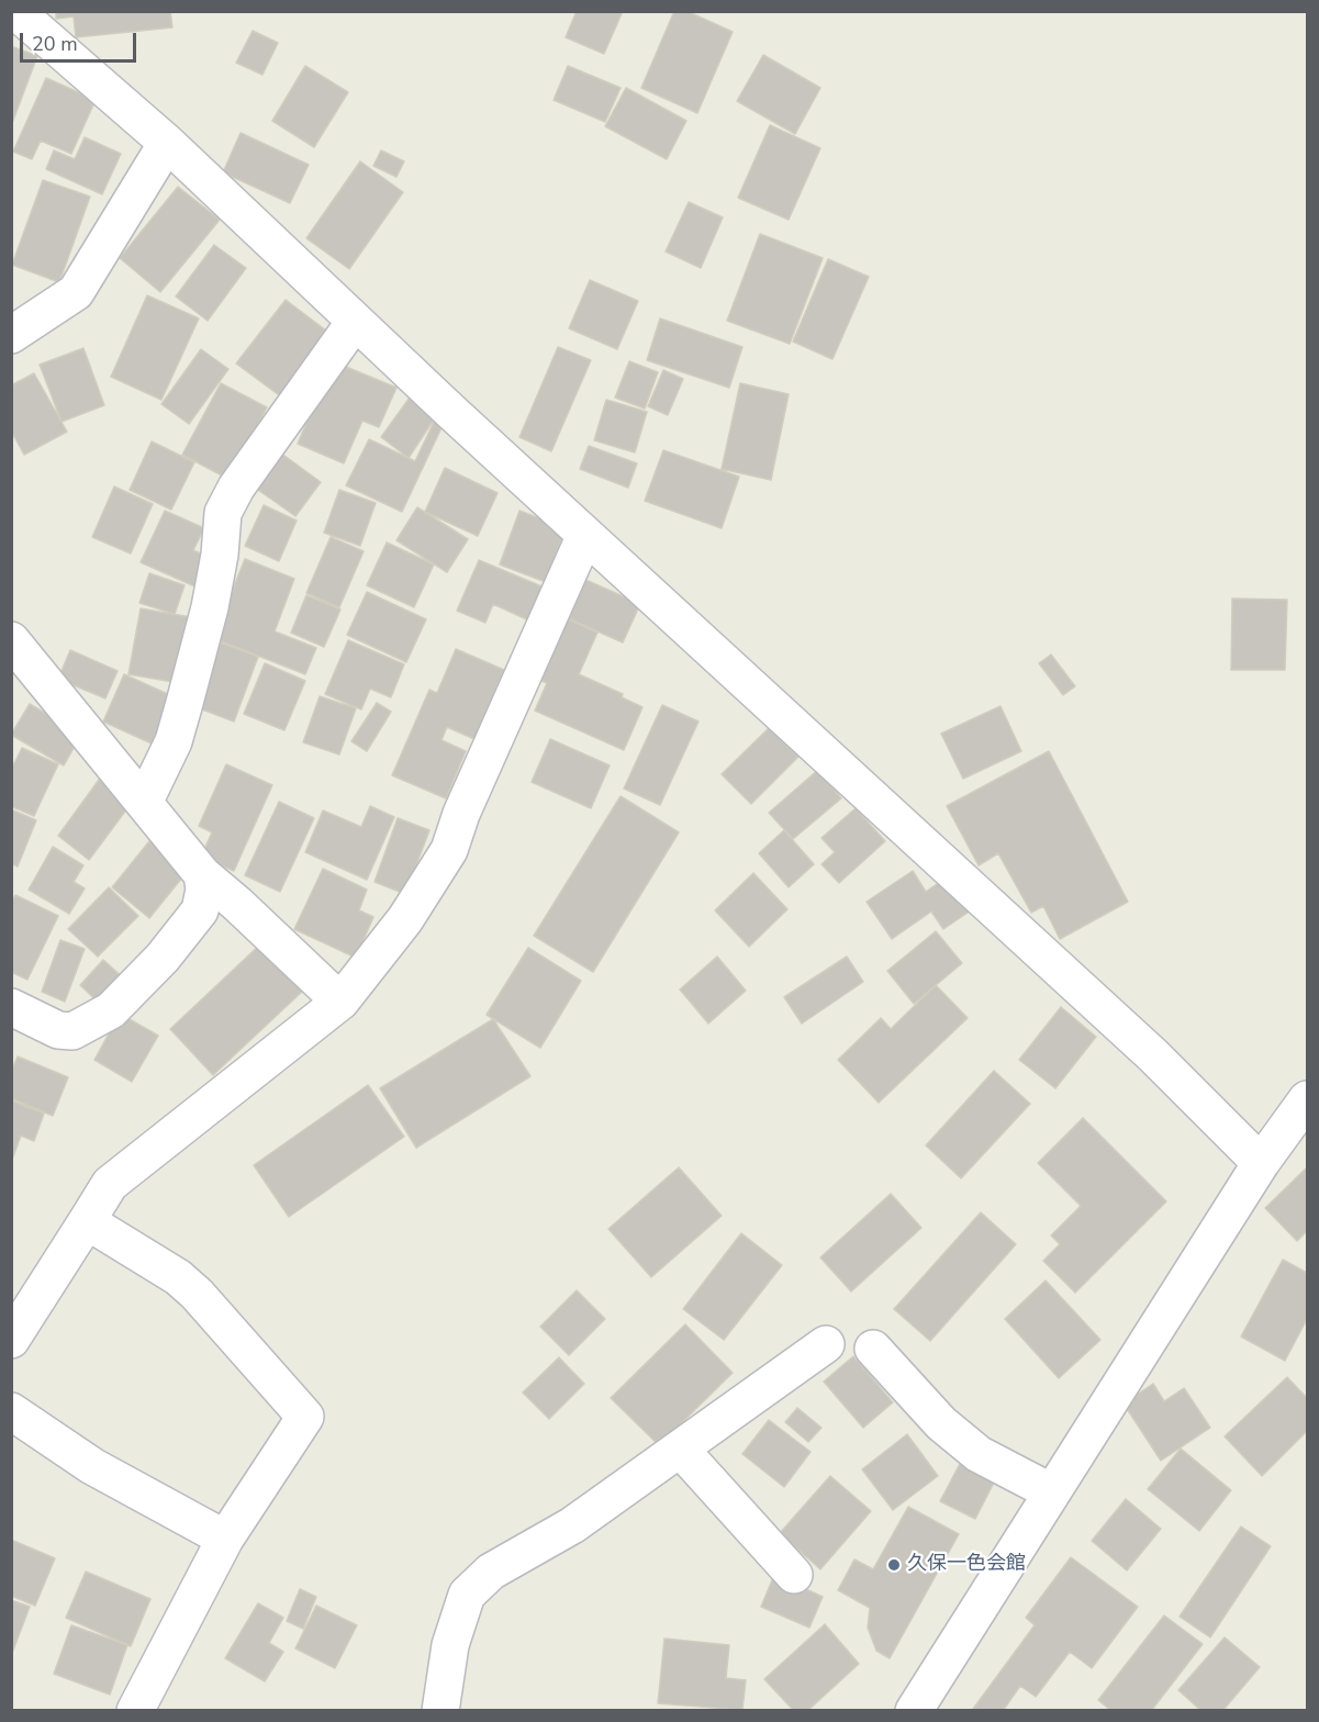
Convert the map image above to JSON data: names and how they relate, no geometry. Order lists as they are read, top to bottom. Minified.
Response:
{"places":["久保一色会館"],"scale_bar":"20 m"}
